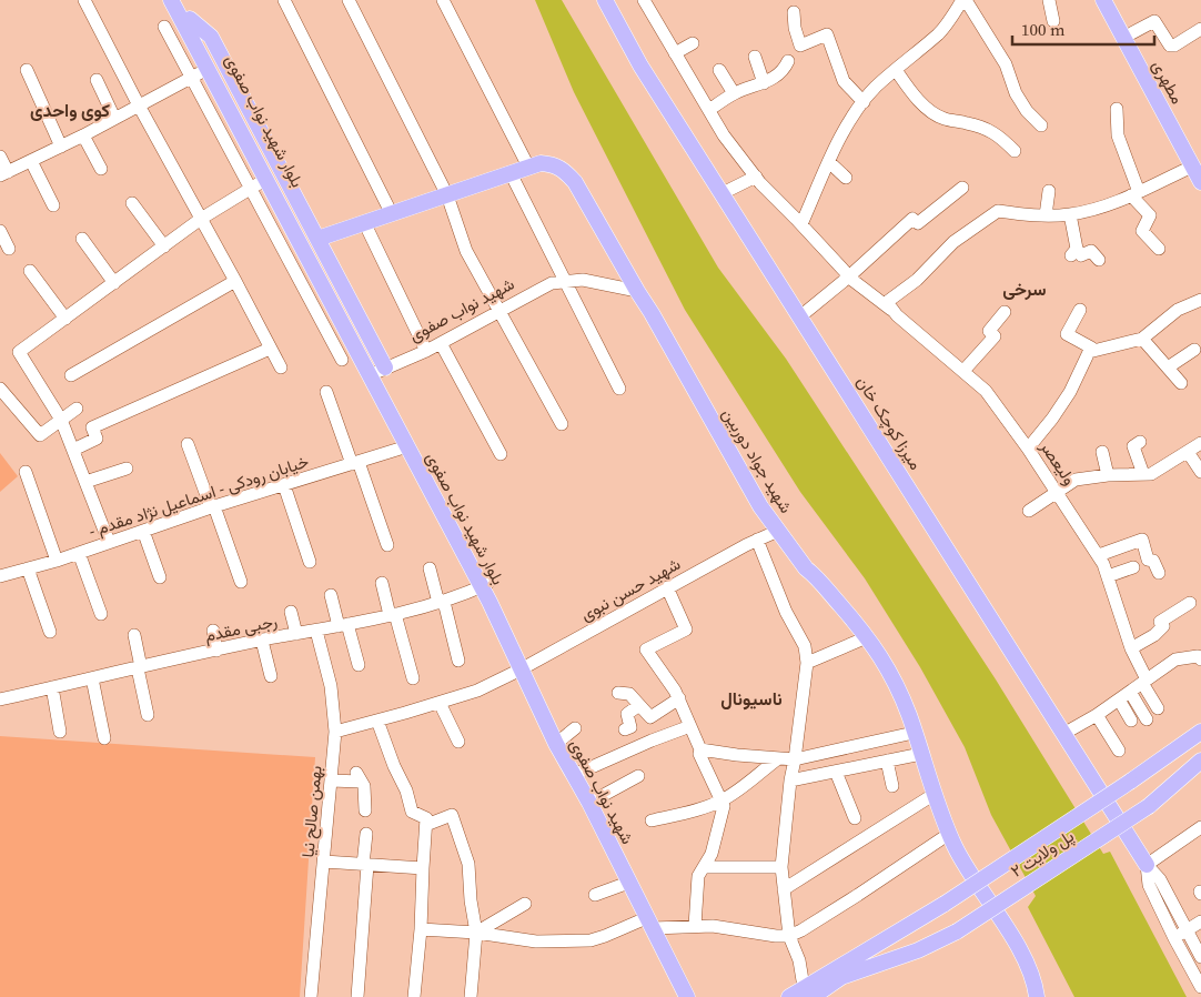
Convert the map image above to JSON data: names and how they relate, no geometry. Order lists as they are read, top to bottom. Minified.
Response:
{"streets":{"main road":["مطهری","بلوار شهید نواب صفوی","شهید نواب صفوی","میرزا کوچک خان","شهید جواد دوربین","پل ولایت ۲"],"street":["ولیعصر","- خیابان رودکی - اسماعیل نژاد مقدم","شهید حسن نبوی","رجبی مقدم","بهمن صالح نیا"]},"crossings":[["بلوار شهید نواب صفوی","شهید نواب صفوی"],["بلوار شهید نواب صفوی","- خیابان رودکی - اسماعیل نژاد مقدم"],["بلوار شهید نواب صفوی","رجبی مقدم"],["شهید نواب صفوی","شهید جواد دوربین"],["شهید نواب صفوی","شهید حسن نبوی"],["شهید جواد دوربین","شهید حسن نبوی"],["شهید حسن نبوی","بهمن صالح نیا"],["رجبی مقدم","بهمن صالح نیا"]],"districts":["کوی واحدی","سرخی","ناسیونال"],"scale_bar":"100 m"}
